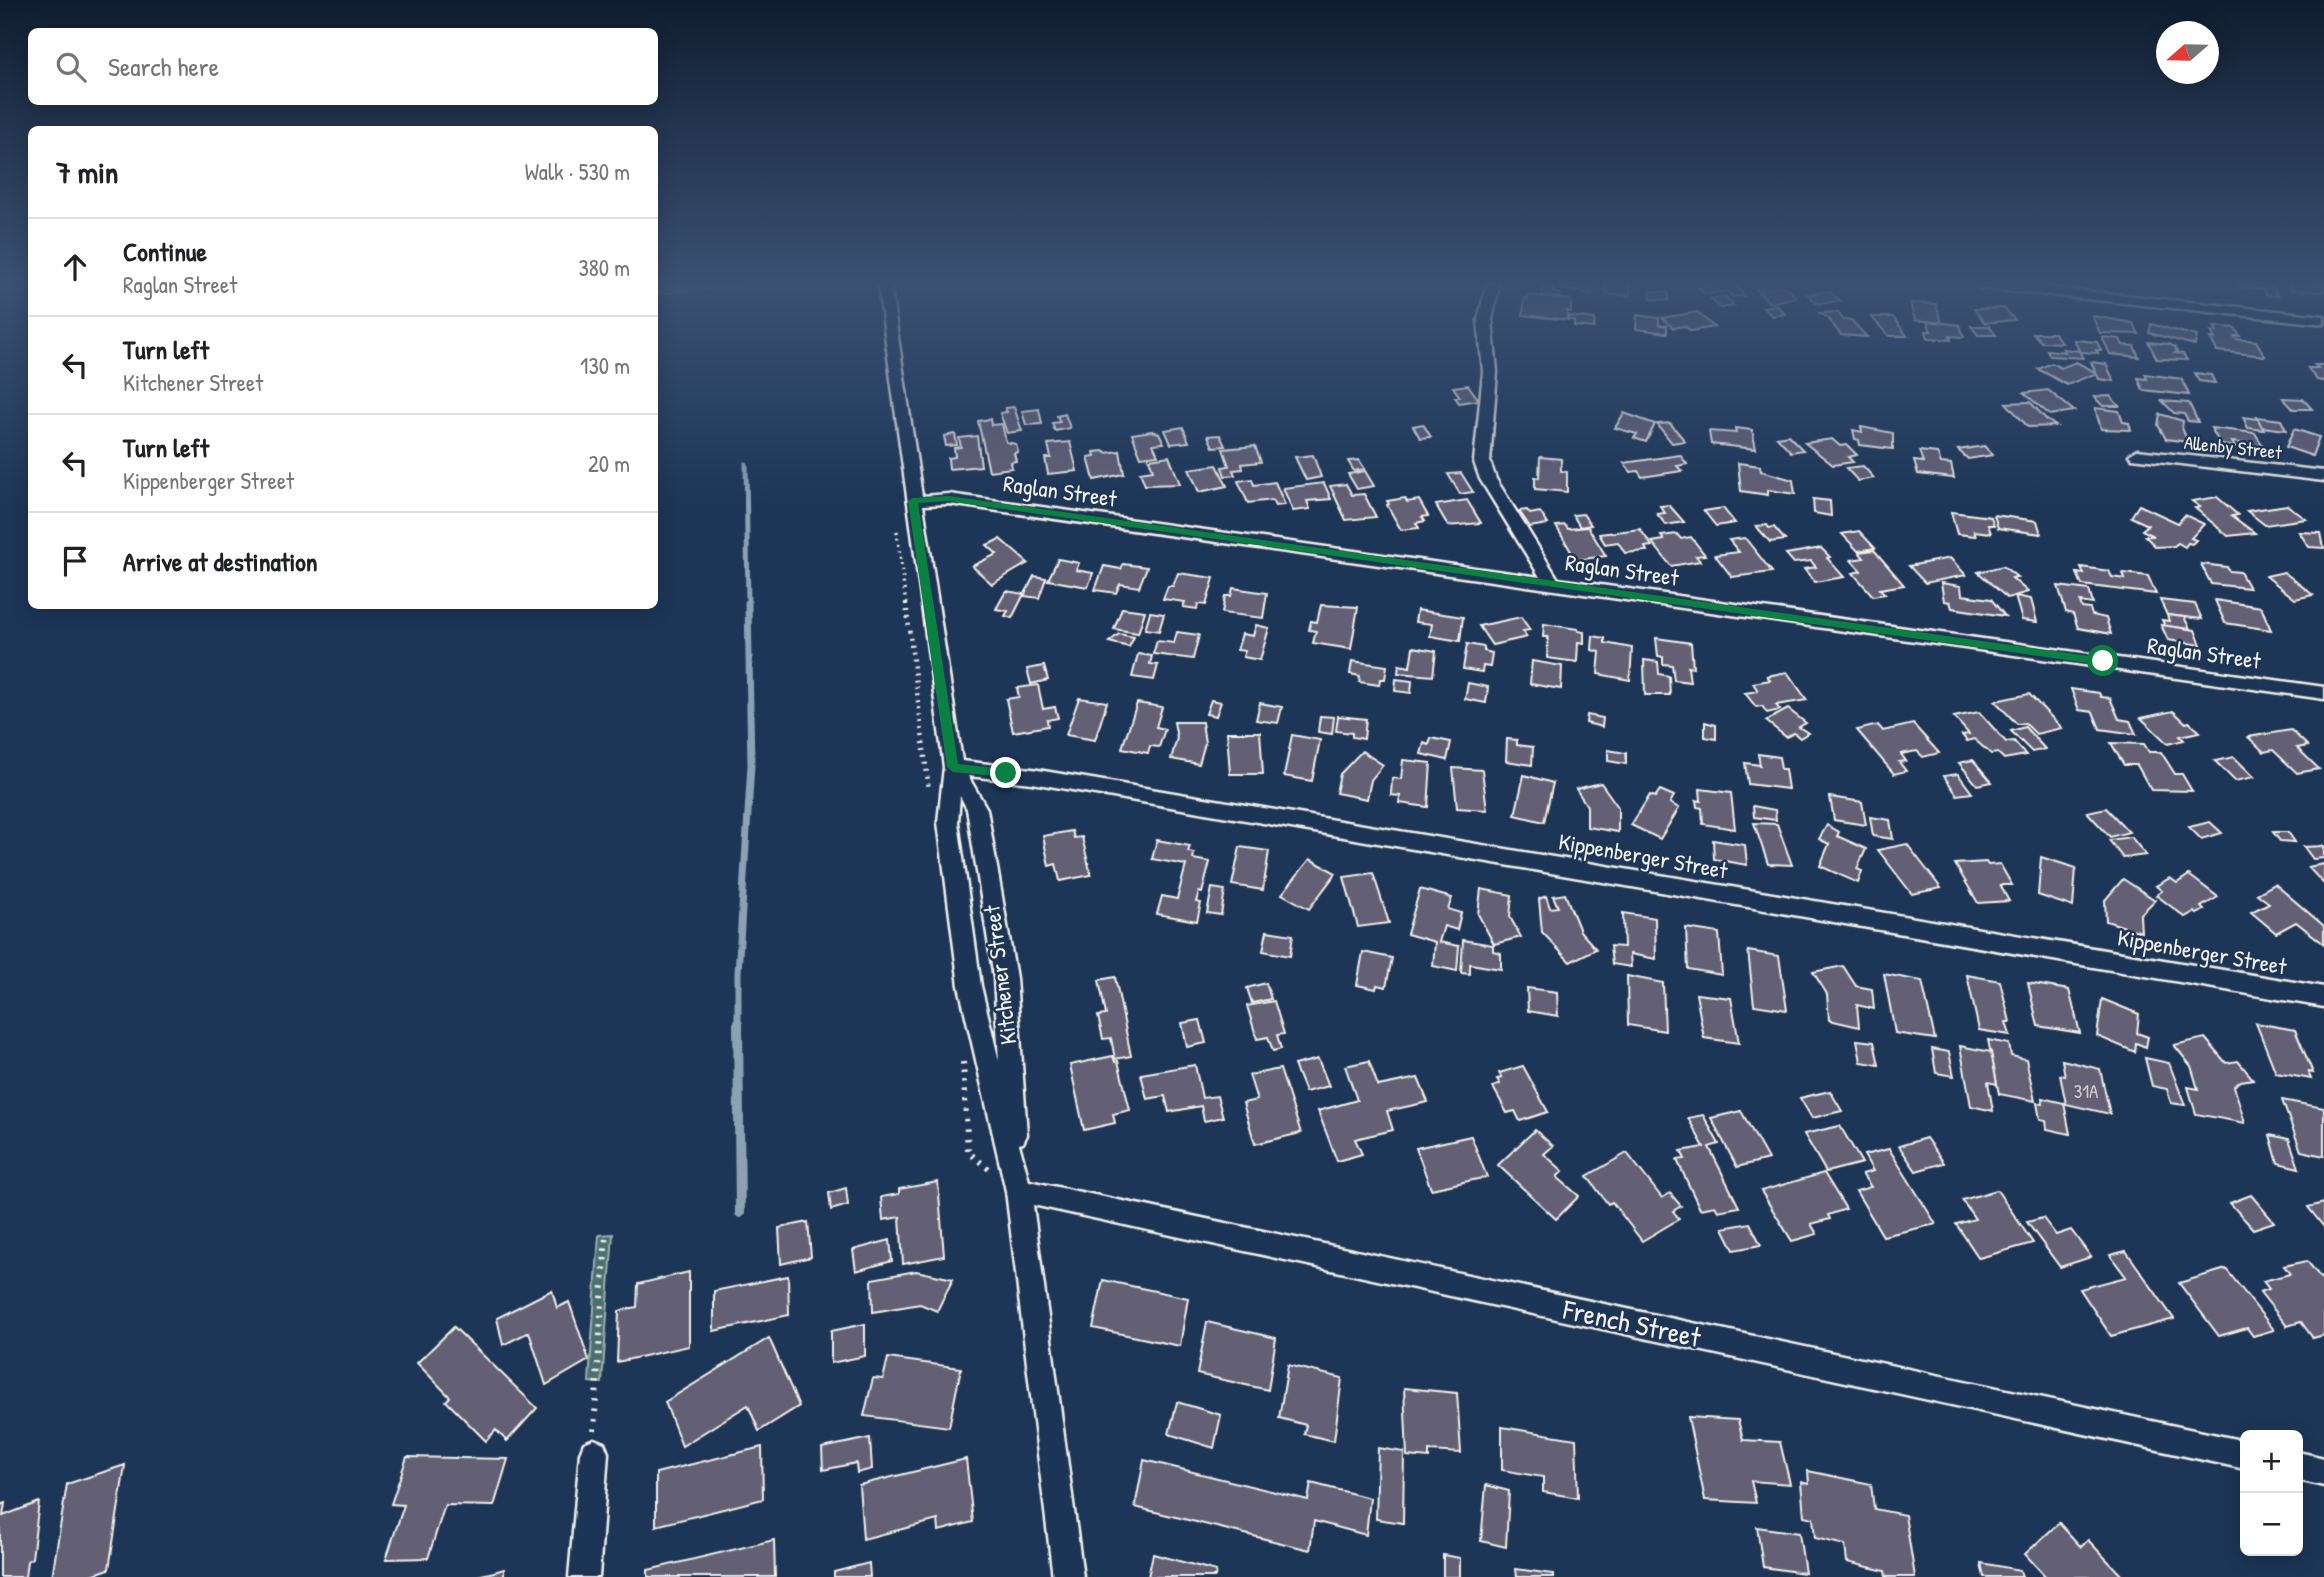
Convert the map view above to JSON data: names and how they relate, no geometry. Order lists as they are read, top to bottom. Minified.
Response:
{"streets":{"street":["Allenby Street","Raglan Street","Kippenberger Street","Kitchener Street","French Street"]},"crossings":[["Raglan Street","Kitchener Street"],["Kippenberger Street","Kitchener Street"],["Kitchener Street","French Street"]],"house_numbers":["31A"],"north":"left","page":{"search":"Search here","heading":["7 min","Walk · 530 m"],"list":[["Continue","Raglan Street","380 m"],["Turn left","Kitchener Street","130 m"],["Turn left","Kippenberger Street","20 m"],"Arrive at destination"],"map_buttons":["+","−"]}}
